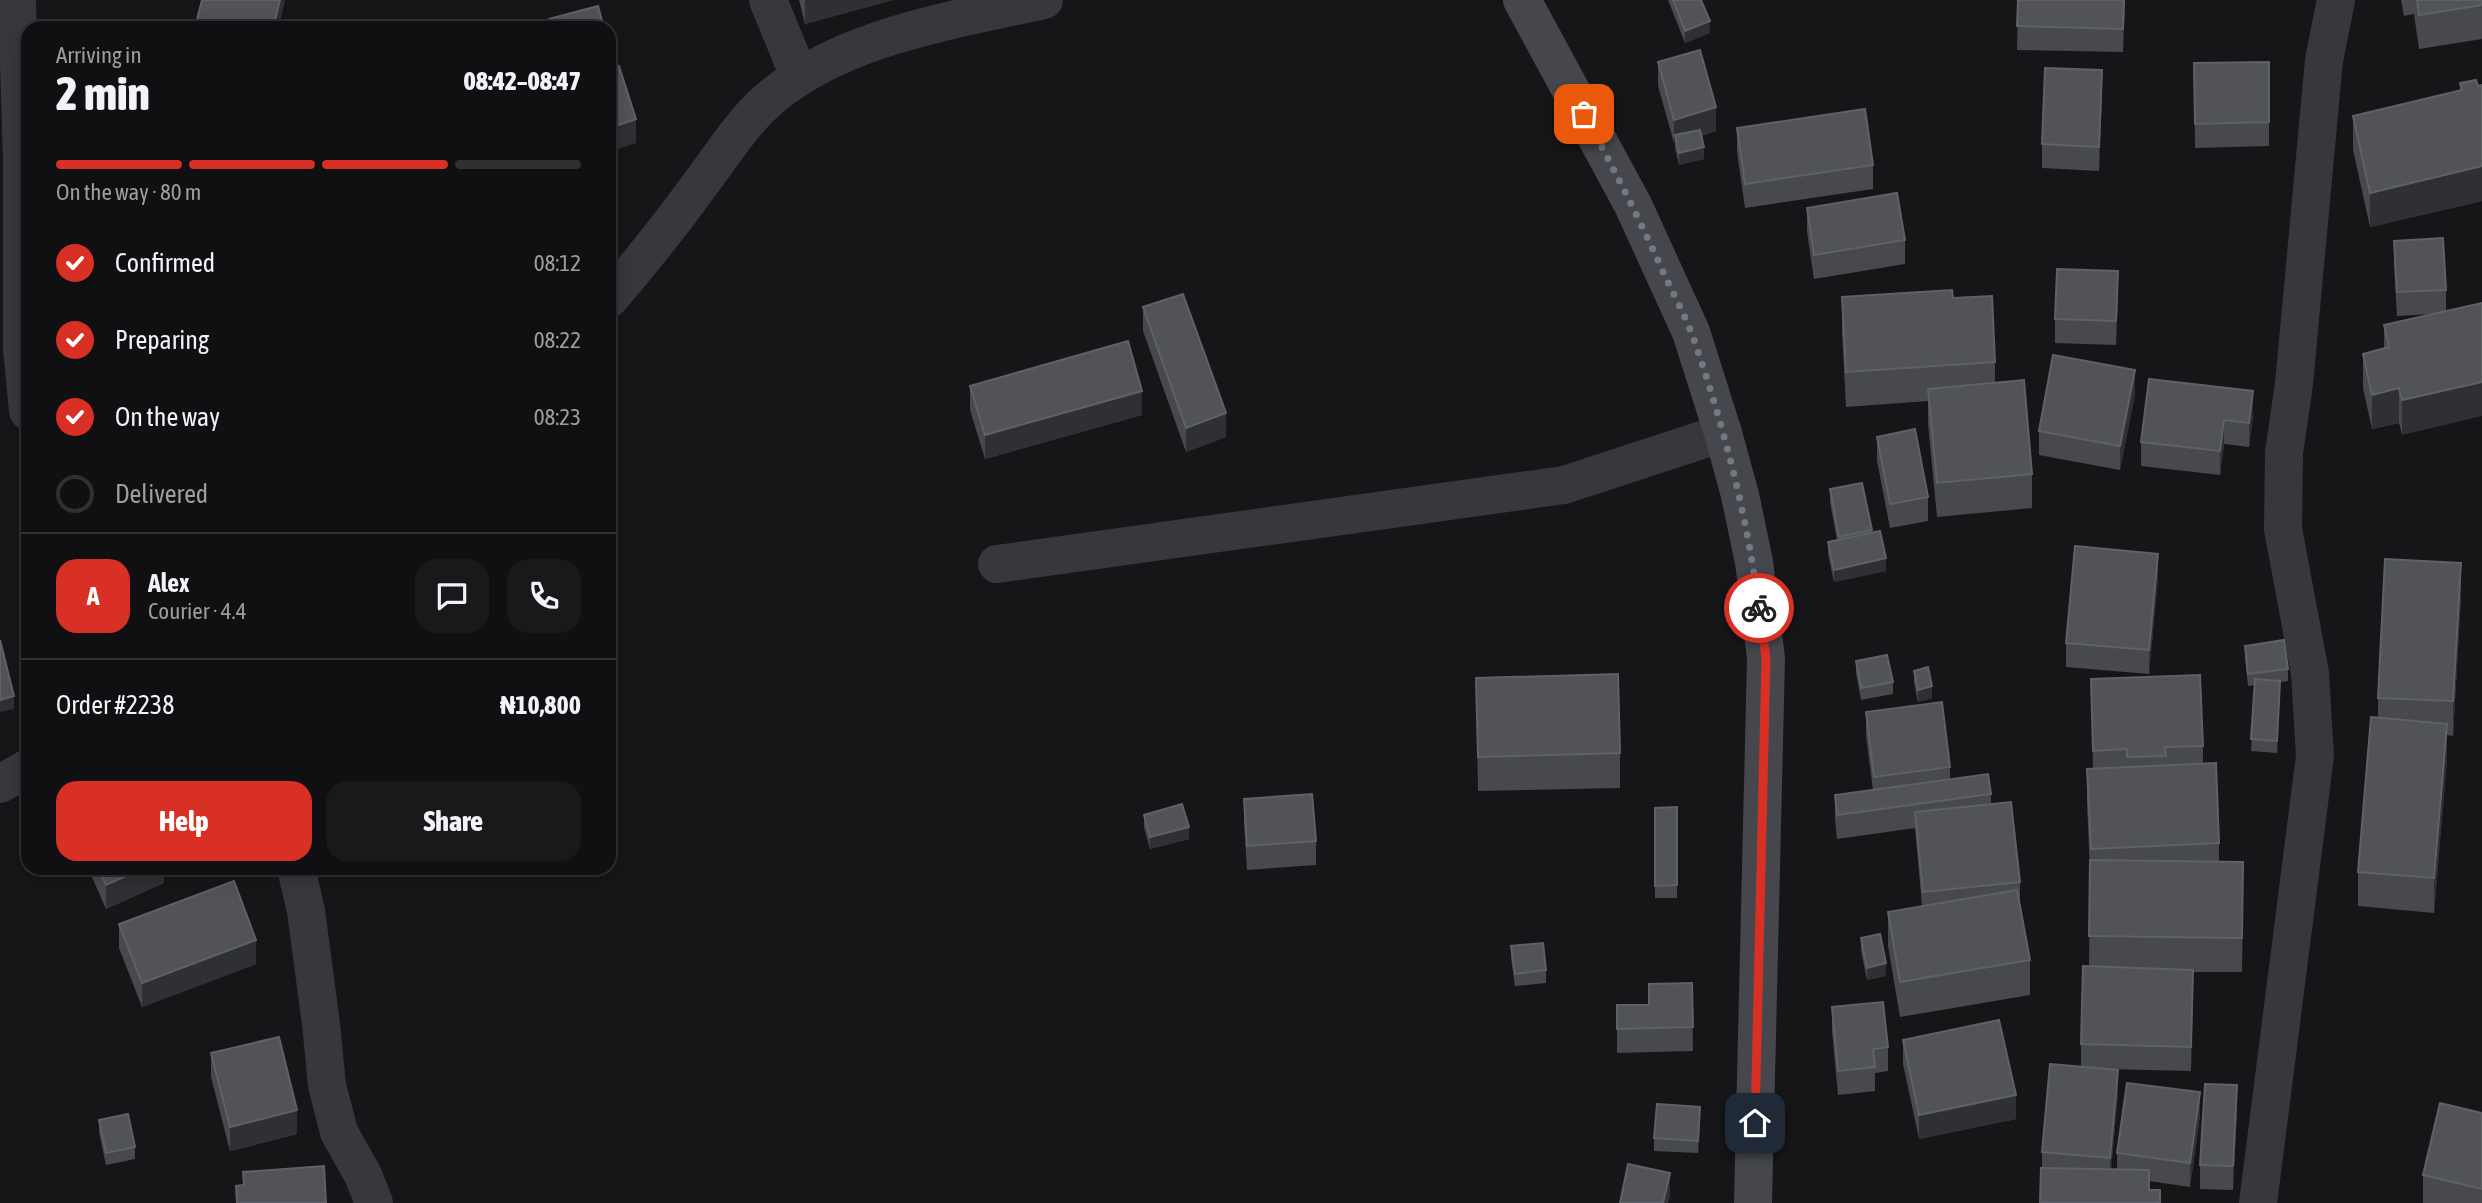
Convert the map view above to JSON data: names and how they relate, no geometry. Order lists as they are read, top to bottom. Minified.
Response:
{"page":{"heading":["2 min","Arriving in","08:42–08:47"],"panel":["Alex","Courier · 4.4","Order #2238","₦10,800"],"bar":"On the way · 80 m","list":[["Confirmed","08:12"],["Preparing","08:22"],["On the way","08:23"],"Delivered"],"round":"A","buttons":["Help","Share"]}}
